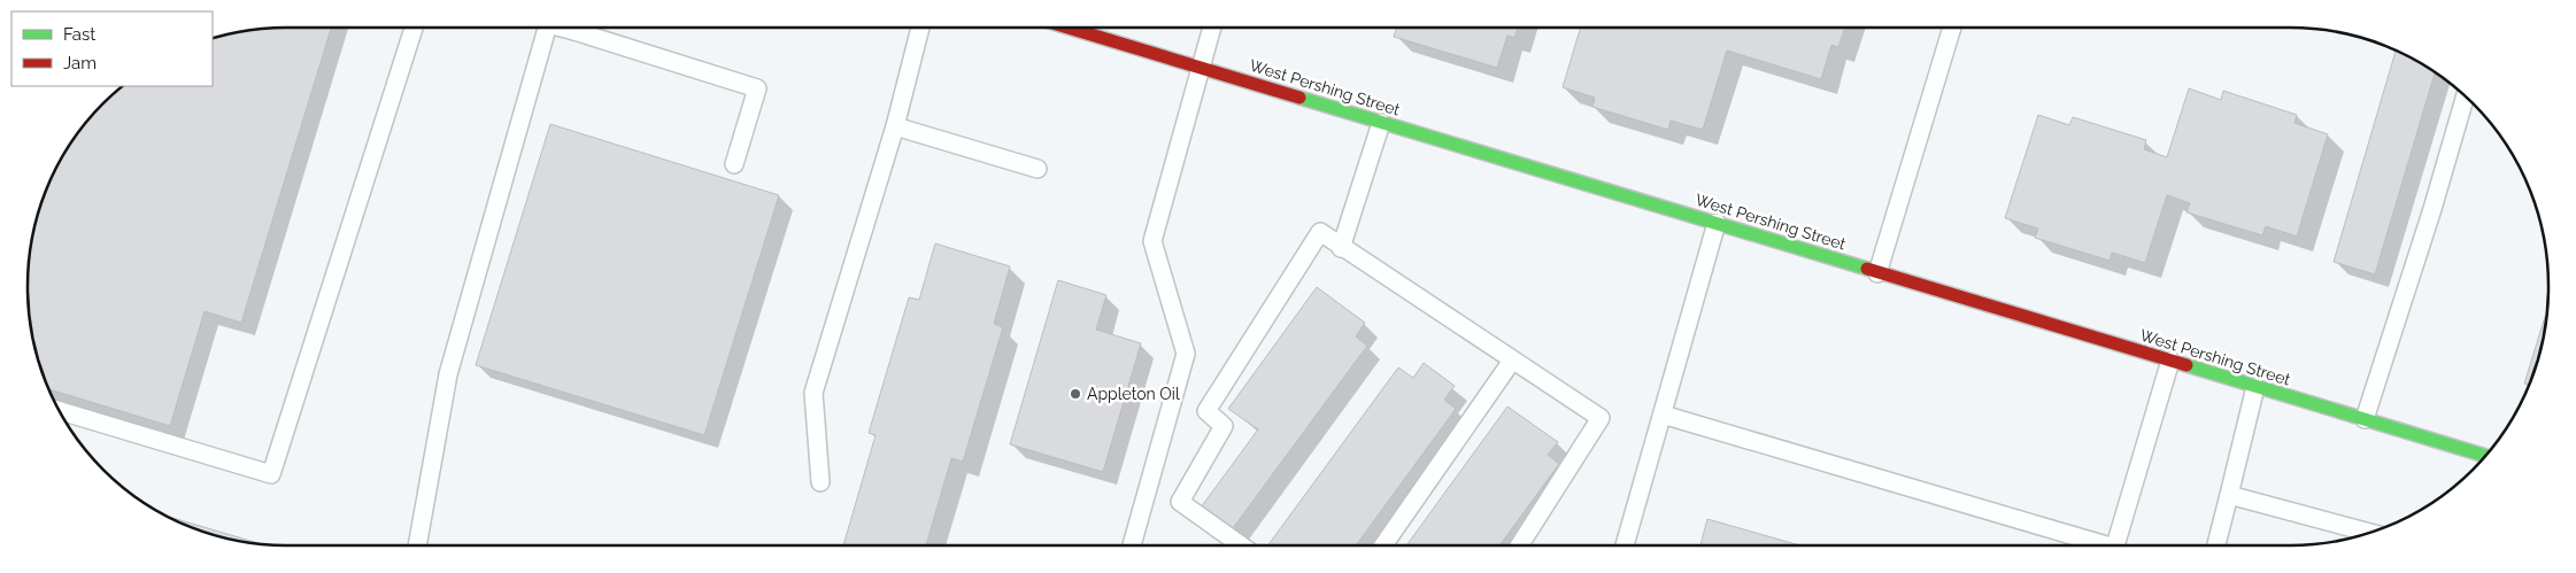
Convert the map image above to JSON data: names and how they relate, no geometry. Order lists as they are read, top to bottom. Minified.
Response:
{"streets":{"street":["West Pershing Street"]},"places":["Appleton Oil"],"legend":["Fast","Jam"]}
